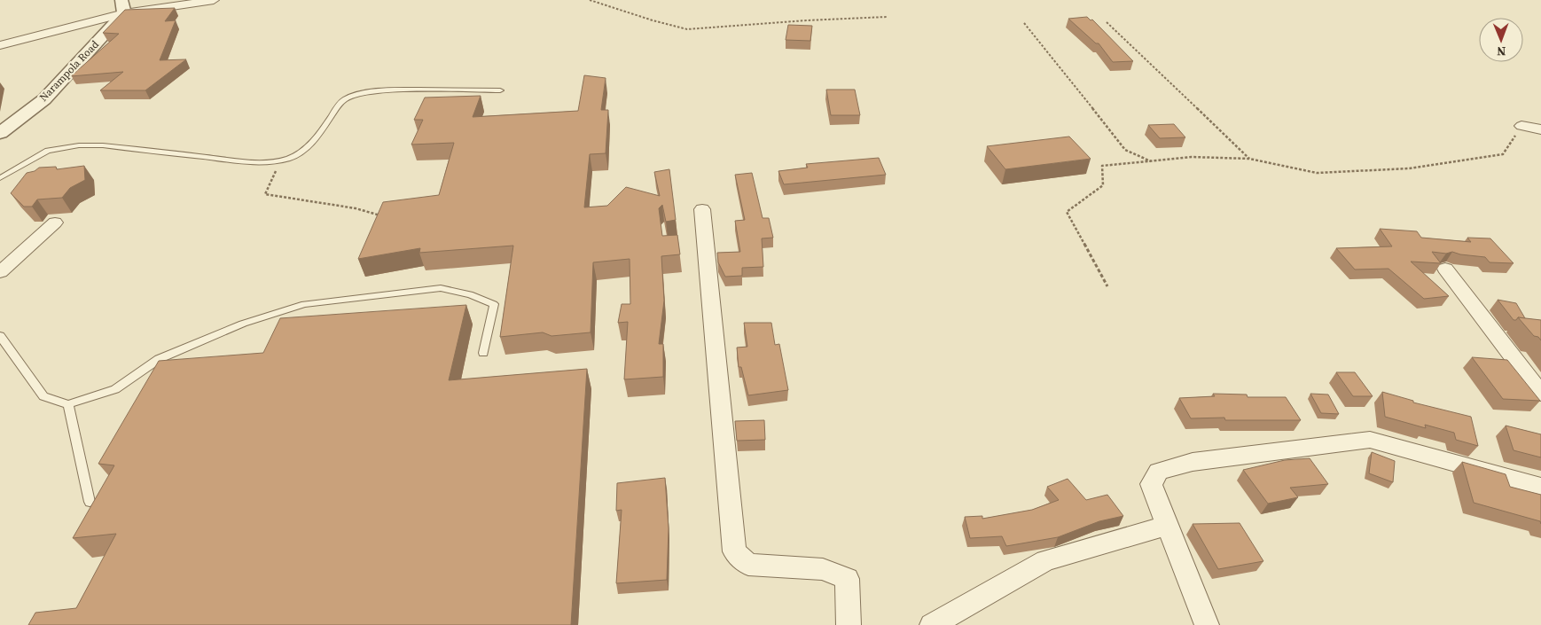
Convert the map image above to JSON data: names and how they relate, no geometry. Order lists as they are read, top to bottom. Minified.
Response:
{"streets":{"street":["Narampola Road"]},"north":"bottom"}
